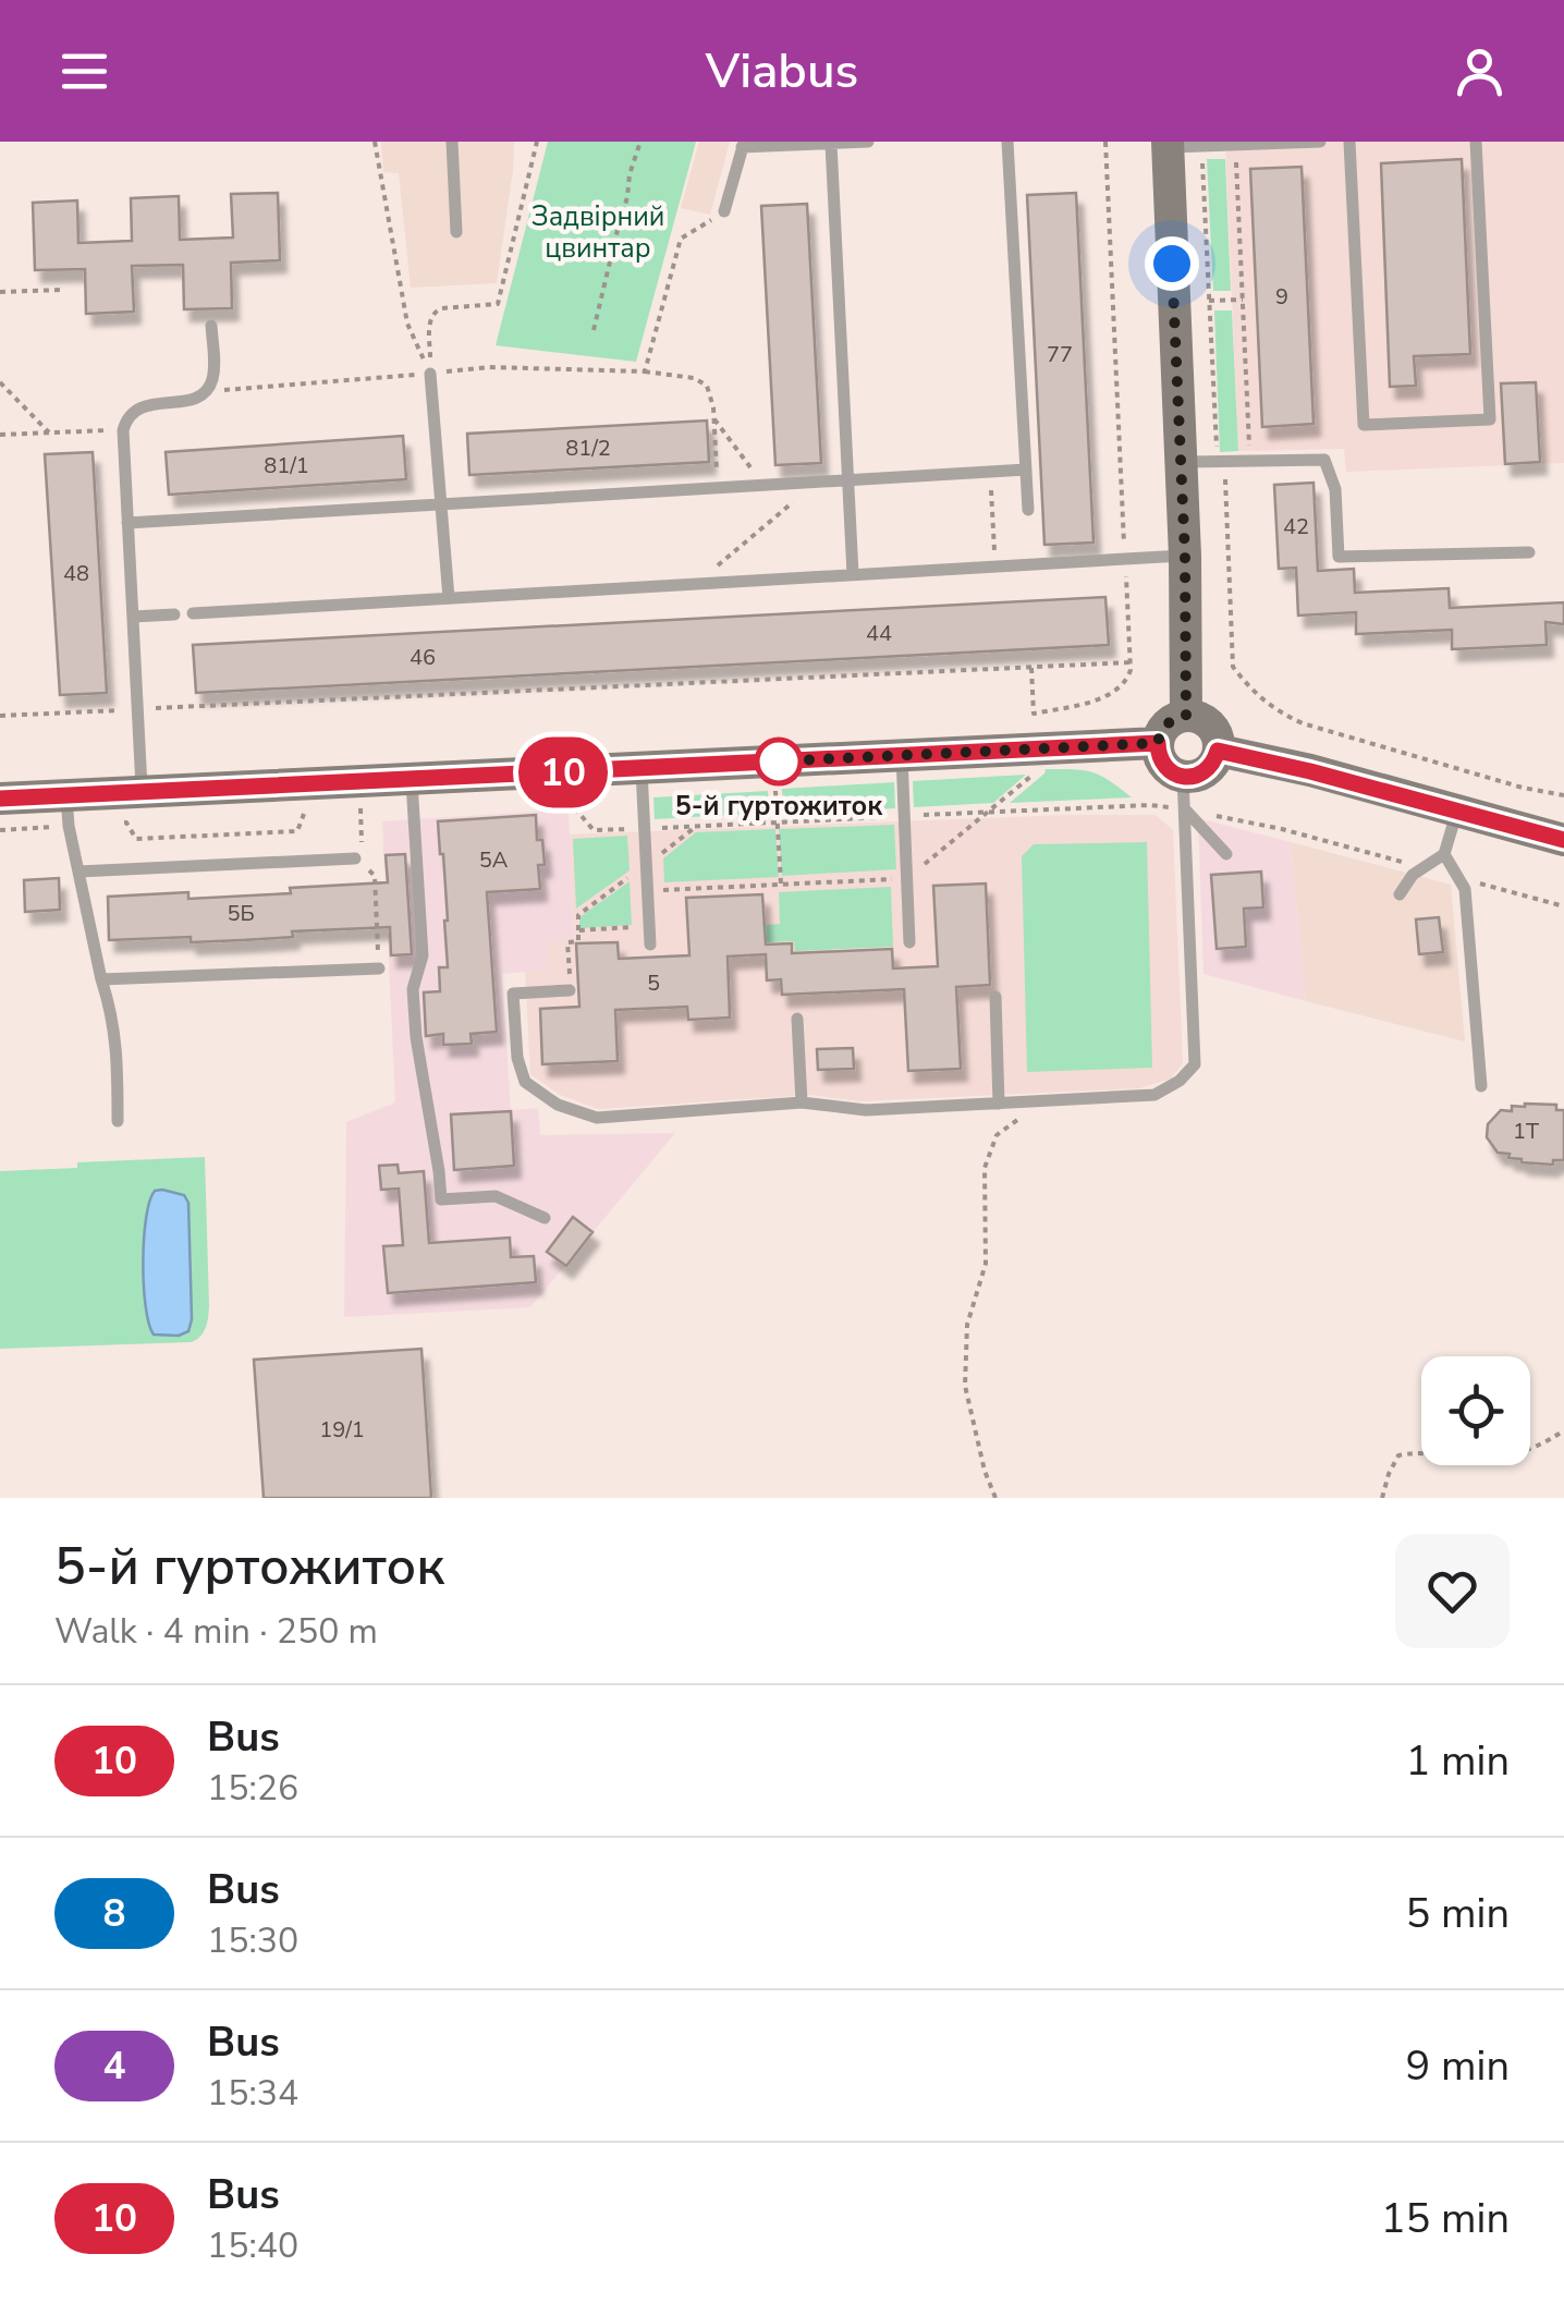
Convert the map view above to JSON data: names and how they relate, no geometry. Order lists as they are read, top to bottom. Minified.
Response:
{"parks":["Задвірний цвинтар"],"places":["5-й гуртожиток"],"lines":["bus line 10"],"house_numbers":["9","77","81/2","81/1","42","48","44","46","5А","5Б","5","1Т","19/1"],"page":{"header":"Viabus","on_map":"10","heading":["5-й гуртожиток","Walk · 4 min · 250 m"],"list":[{"mark":"10","name":"Bus","note":"15:26","value":"1 min"},{"mark":"8","name":"Bus","note":"15:30","value":"5 min"},{"mark":"4","name":"Bus","note":"15:34","value":"9 min"},{"mark":"10","name":"Bus","note":"15:40","value":"15 min"}]}}
